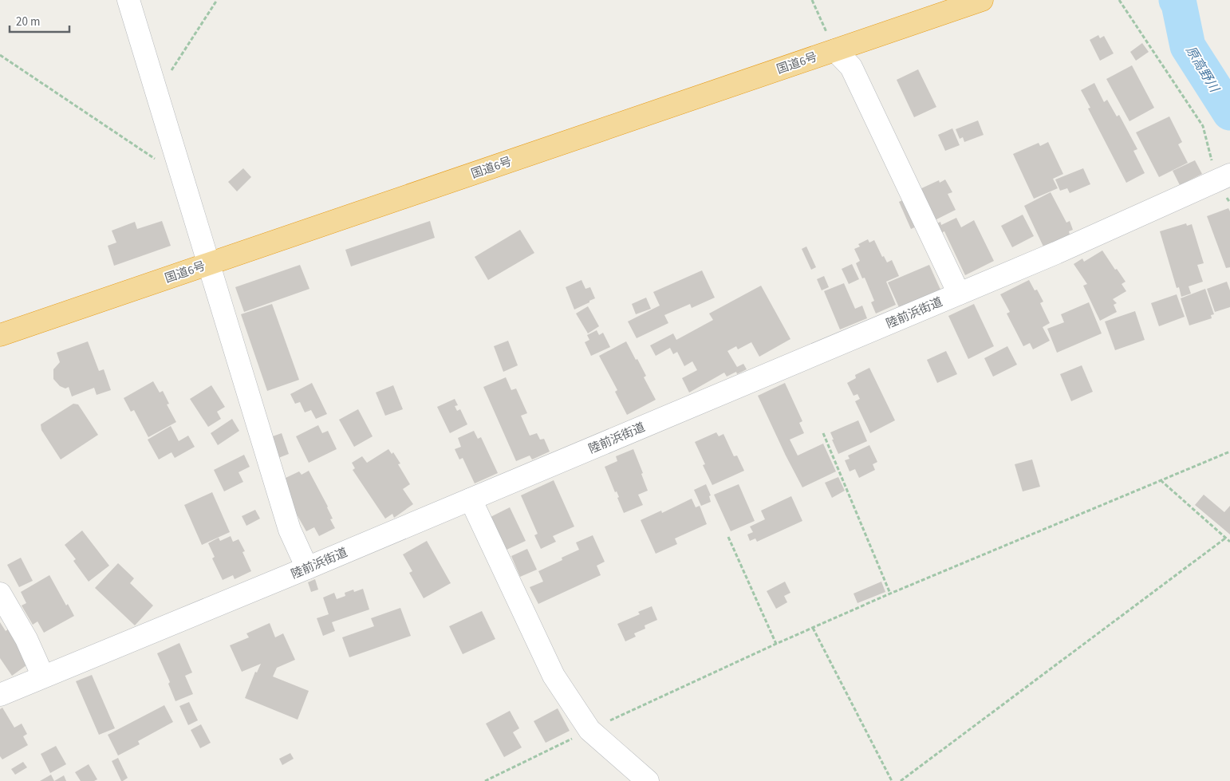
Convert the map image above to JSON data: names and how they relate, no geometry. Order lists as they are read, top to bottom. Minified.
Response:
{"streets":{"highway":["国道6号"],"street":["陸前浜街道"]},"water":["原高野川"],"scale_bar":"20 m"}
